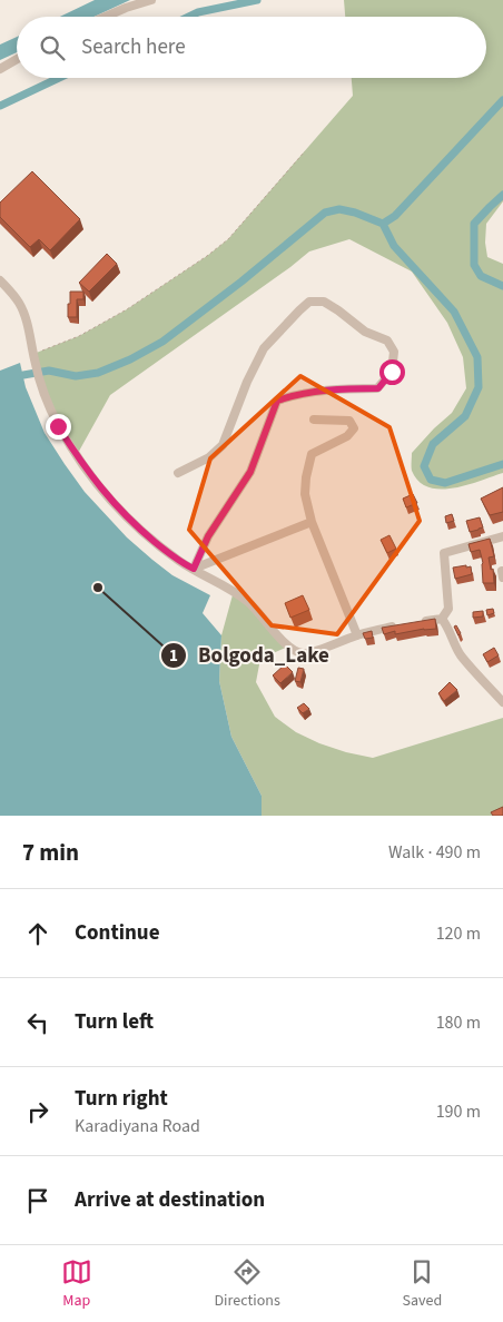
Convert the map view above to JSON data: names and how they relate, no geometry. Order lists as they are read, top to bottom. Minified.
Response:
{"places":["Bolgoda_Lake"],"page":{"search":"Search here","heading":["7 min","Walk · 490 m"],"list":[["Continue","120 m"],["Turn left","180 m"],["Turn right","Karadiyana Road","190 m"],"Arrive at destination"],"nav":["Map","Directions","Saved"]}}
